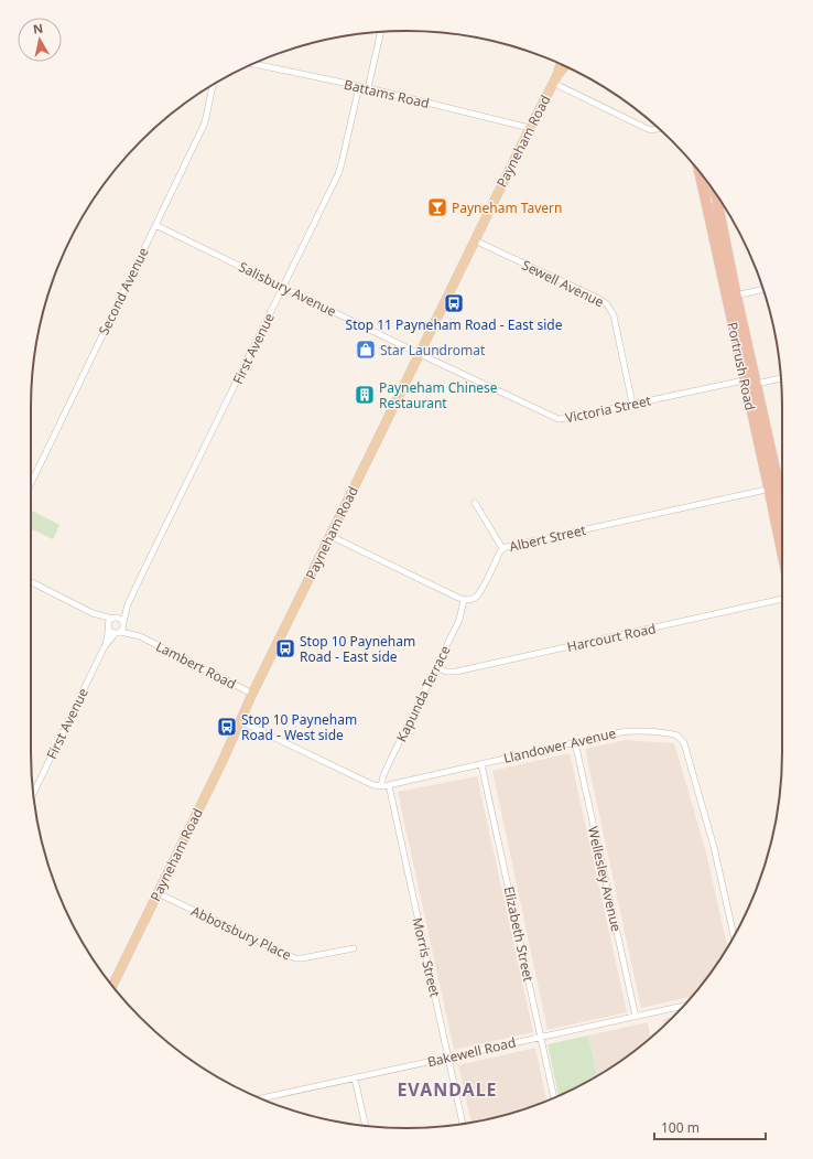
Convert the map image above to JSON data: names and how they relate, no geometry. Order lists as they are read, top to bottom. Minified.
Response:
{"streets":{"highway":["Portrush Road"],"main road":["Payneham Road"],"street":["Battams Road","Sewell Avenue","Salisbury Avenue","Second Avenue","First Avenue","Victoria Street","Albert Street","Harcourt Road","Lambert Road","Kapunda Terrace","Llandower Avenue","Wellesley Avenue","Abbotsbury Place","Elizabeth Street","Morris Street","Bakewell Road"]},"crossings":[["Battams Road","Payneham Road"],["Battams Road","First Avenue"],["Payneham Road","Sewell Avenue"],["Payneham Road","Salisbury Avenue"],["Payneham Road","Victoria Street"],["Payneham Road","Lambert Road"],["Payneham Road","Llandower Avenue"],["Payneham Road","Abbotsbury Place"],["Sewell Avenue","Victoria Street"],["Salisbury Avenue","Second Avenue"],["Salisbury Avenue","First Avenue"],["Salisbury Avenue","Victoria Street"],["First Avenue","Lambert Road"],["Portrush Road","Victoria Street"],["Portrush Road","Albert Street"],["Albert Street","Kapunda Terrace"],["Harcourt Road","Kapunda Terrace"],["Kapunda Terrace","Llandower Avenue"],["Llandower Avenue","Wellesley Avenue"],["Llandower Avenue","Elizabeth Street"],["Llandower Avenue","Morris Street"],["Wellesley Avenue","Bakewell Road"],["Elizabeth Street","Bakewell Road"],["Morris Street","Bakewell Road"]],"districts":["EVANDALE"],"places":{"bar":["Payneham Tavern"],"bus stop":["Stop 11 Payneham Road - East side","Stop 10 Payneham Road - East side","Stop 10 Payneham Road - West side"],"shop":["Star Laundromat"],"building":["Payneham Chinese Restaurant"]},"scale_bar":"100 m","north":"top"}
